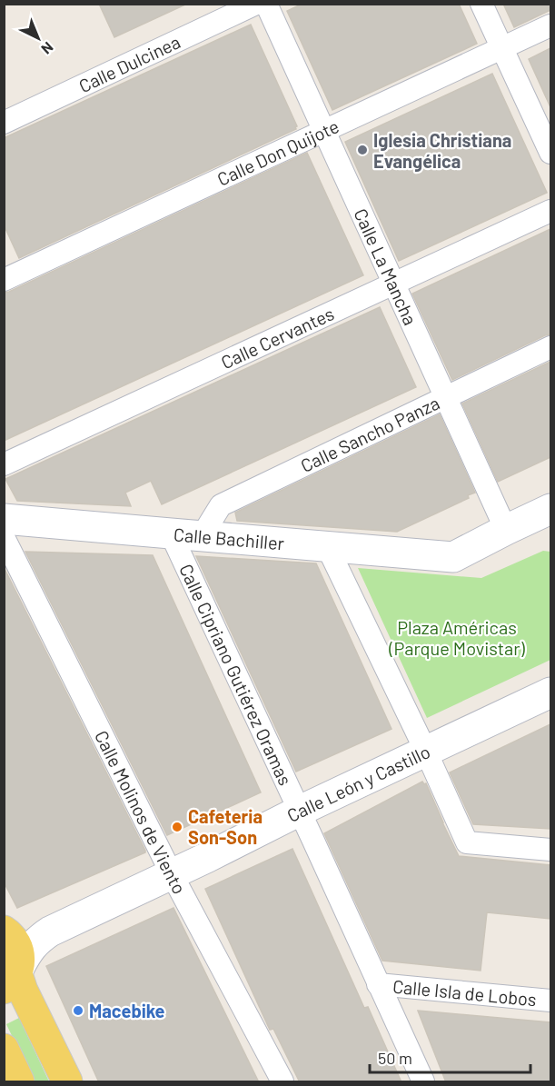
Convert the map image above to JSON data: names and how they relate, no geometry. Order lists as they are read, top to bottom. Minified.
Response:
{"streets":{"street":["Calle Dulcinea","Calle Don Quijote","Calle La Mancha","Calle Cervantes","Calle Sancho Panza","Calle Bachiller","Calle Cipriano Gutiérez Oramas","Calle León y Castillo","Calle Molinos de Viento","Calle Isla de Lobos"]},"crossings":[["Calle Don Quijote","Calle La Mancha"],["Calle La Mancha","Calle Cervantes"],["Calle La Mancha","Calle Sancho Panza"],["Calle La Mancha","Calle Bachiller"],["Calle Sancho Panza","Calle Bachiller"],["Calle Bachiller","Calle Cipriano Gutiérez Oramas"],["Calle Cipriano Gutiérez Oramas","Calle León y Castillo"],["Calle Cipriano Gutiérez Oramas","Calle Isla de Lobos"],["Calle León y Castillo","Calle Molinos de Viento"]],"parks":["Plaza Américas (Parque Movistar)"],"places":["Iglesia Christiana Evangélica","Cafeteria Son-Son","Macebike"],"scale_bar":"50 m","north":"bottom right"}
